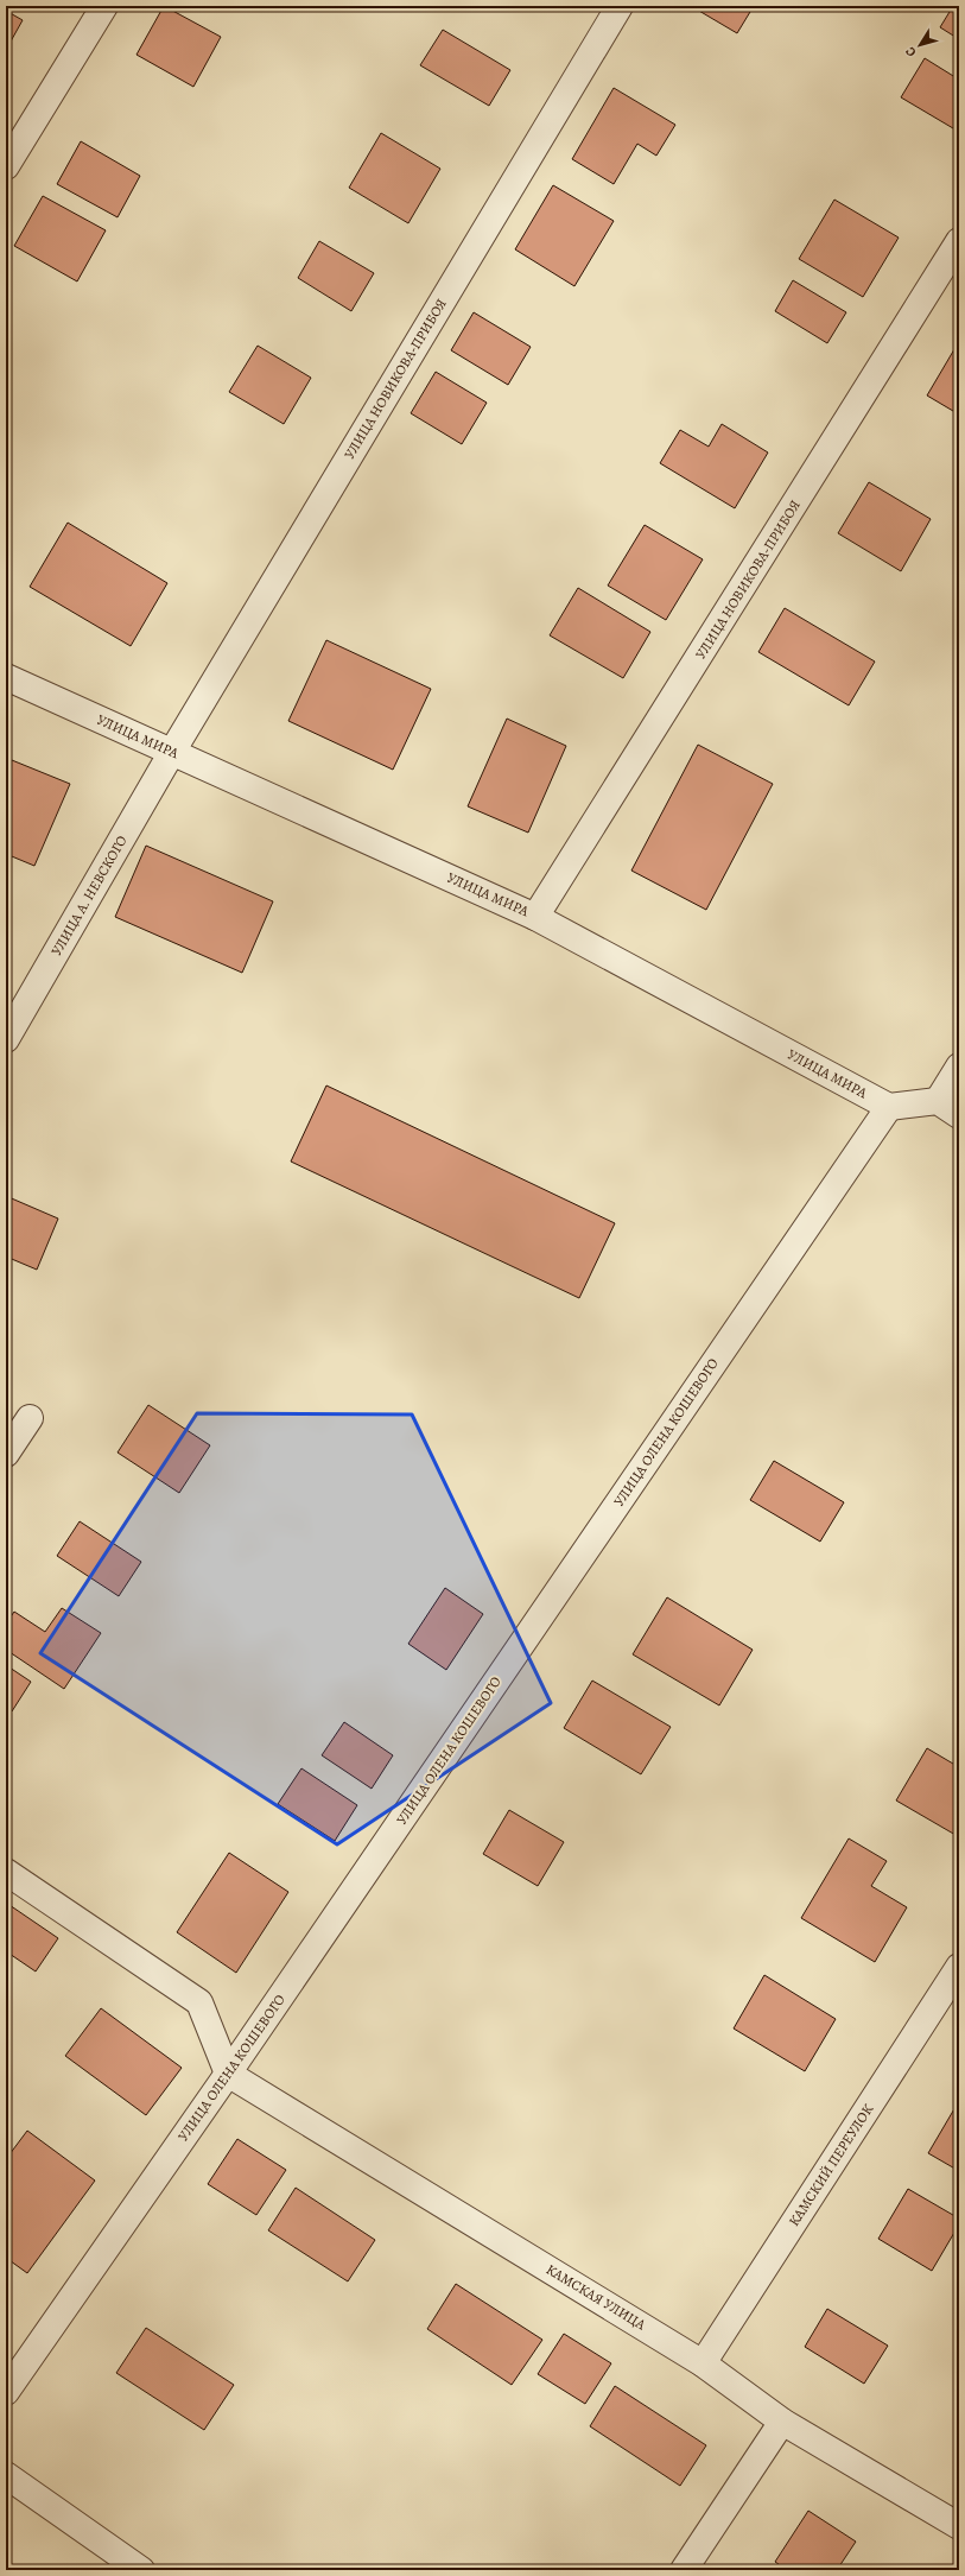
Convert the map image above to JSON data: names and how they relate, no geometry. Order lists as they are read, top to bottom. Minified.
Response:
{"streets":{"street":["УЛИЦА НОВИКОВА-ПРИБОЯ","УЛИЦА МИРА","УЛИЦА А. НЕВСКОГО","УЛИЦА ОЛЕНА КОШЕВОГО","КАМСКИЙ ПЕРЕУЛОК","КАМСКАЯ УЛИЦА"]},"crossings":[["УЛИЦА НОВИКОВА-ПРИБОЯ","УЛИЦА МИРА"],["УЛИЦА НОВИКОВА-ПРИБОЯ","УЛИЦА А. НЕВСКОГО"],["УЛИЦА МИРА","УЛИЦА А. НЕВСКОГО"],["УЛИЦА МИРА","УЛИЦА ОЛЕНА КОШЕВОГО"],["УЛИЦА ОЛЕНА КОШЕВОГО","КАМСКАЯ УЛИЦА"],["КАМСКИЙ ПЕРЕУЛОК","КАМСКАЯ УЛИЦА"]],"north":"bottom left"}
